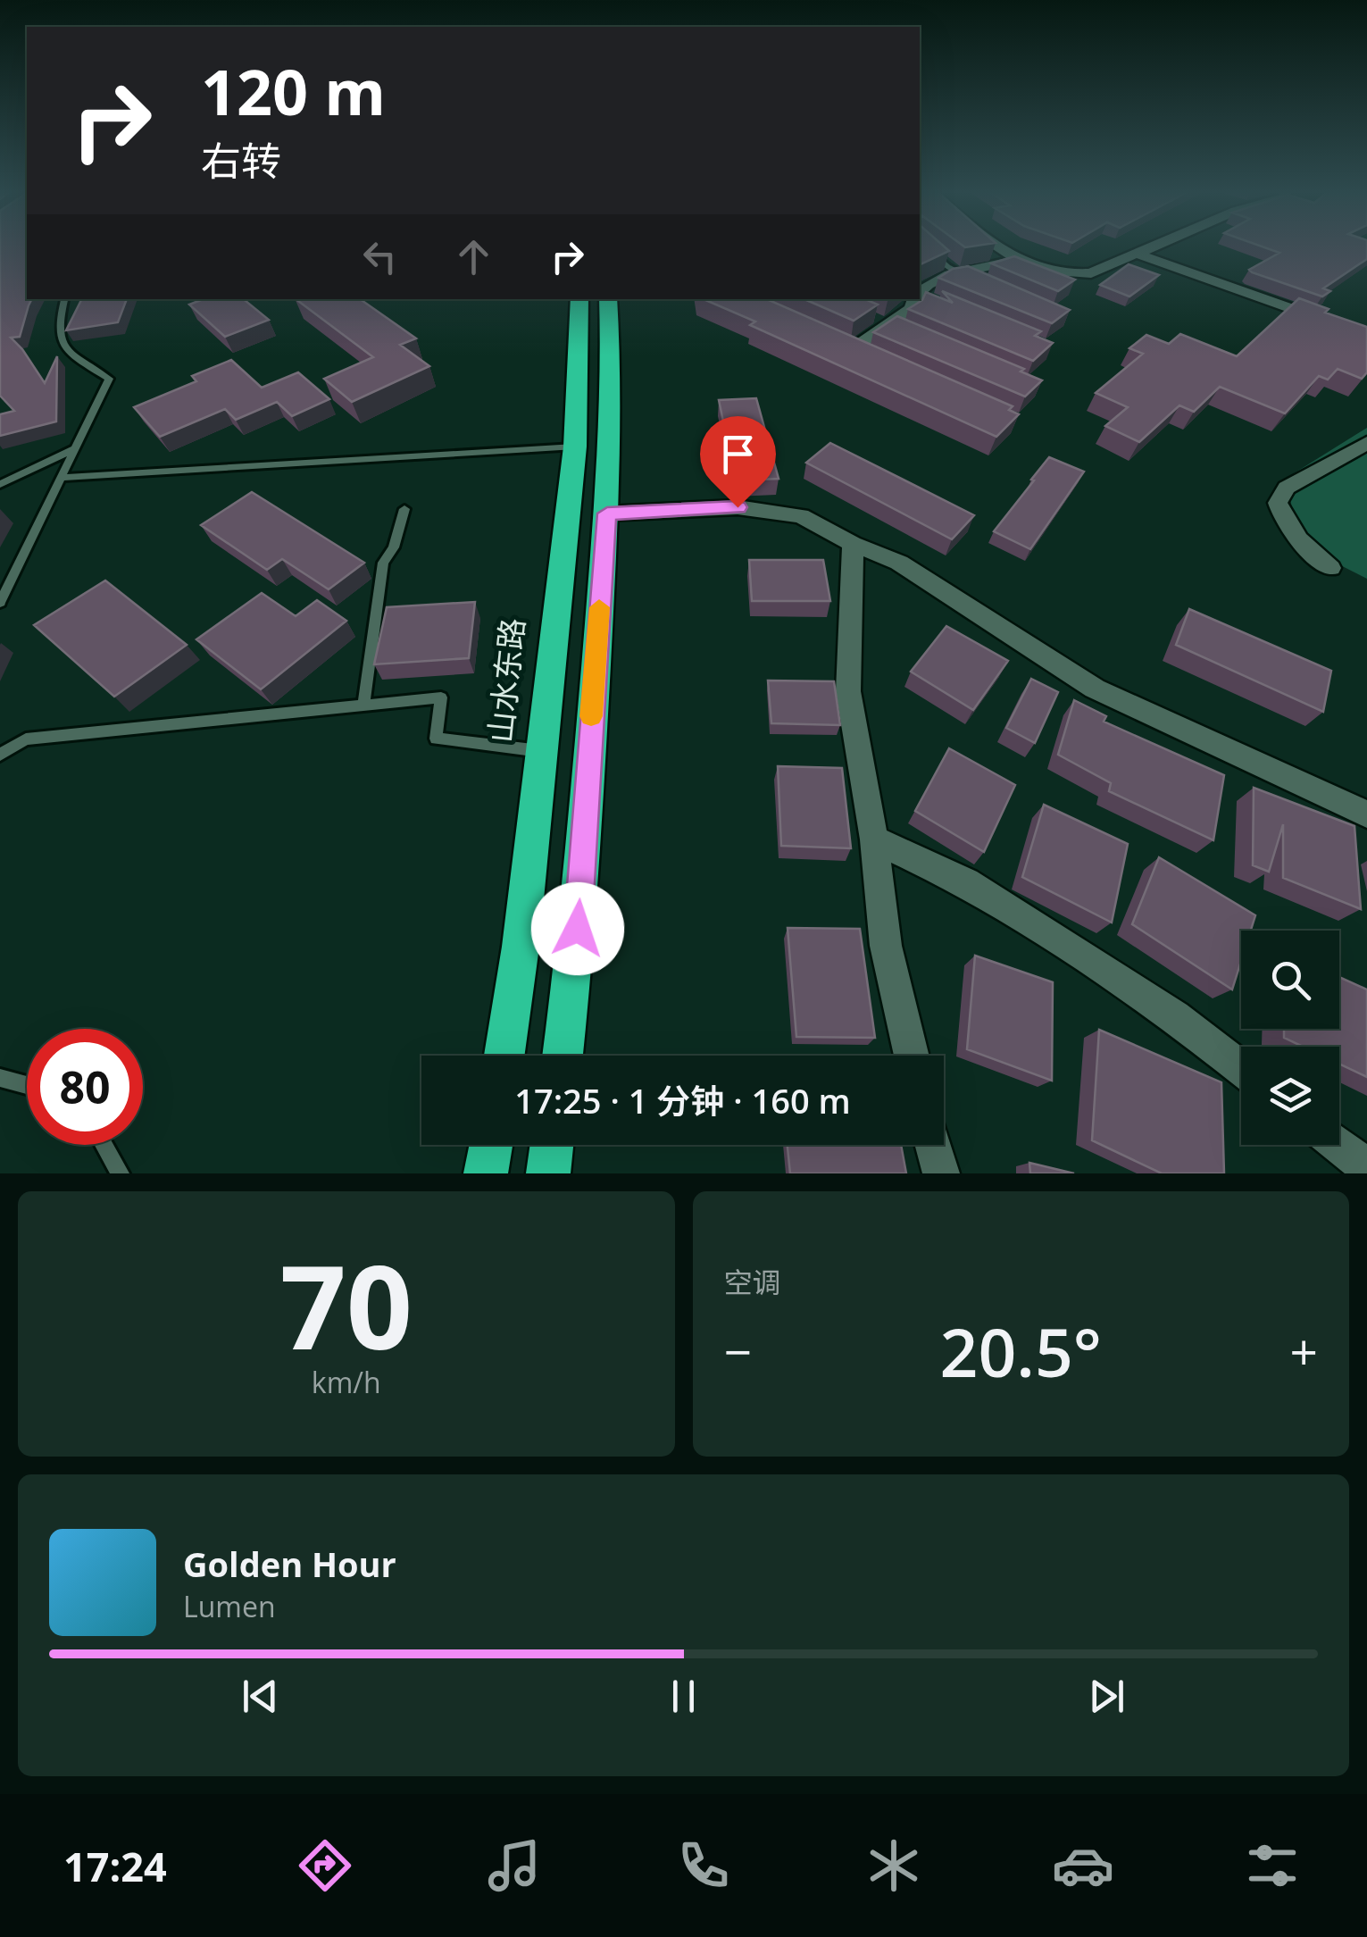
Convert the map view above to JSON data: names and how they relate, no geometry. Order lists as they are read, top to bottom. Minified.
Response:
{"streets":{"highway":["山水东路"]},"page":{"turn":["120 m","右转"],"limit":"80","trip":"17:25 · 1 分钟 · 160 m","tile":[["70","km/h"],"空调"],"heat":["−","20.5°","+"],"song":["Golden Hour","Lumen"],"tabs":"17:24"}}
